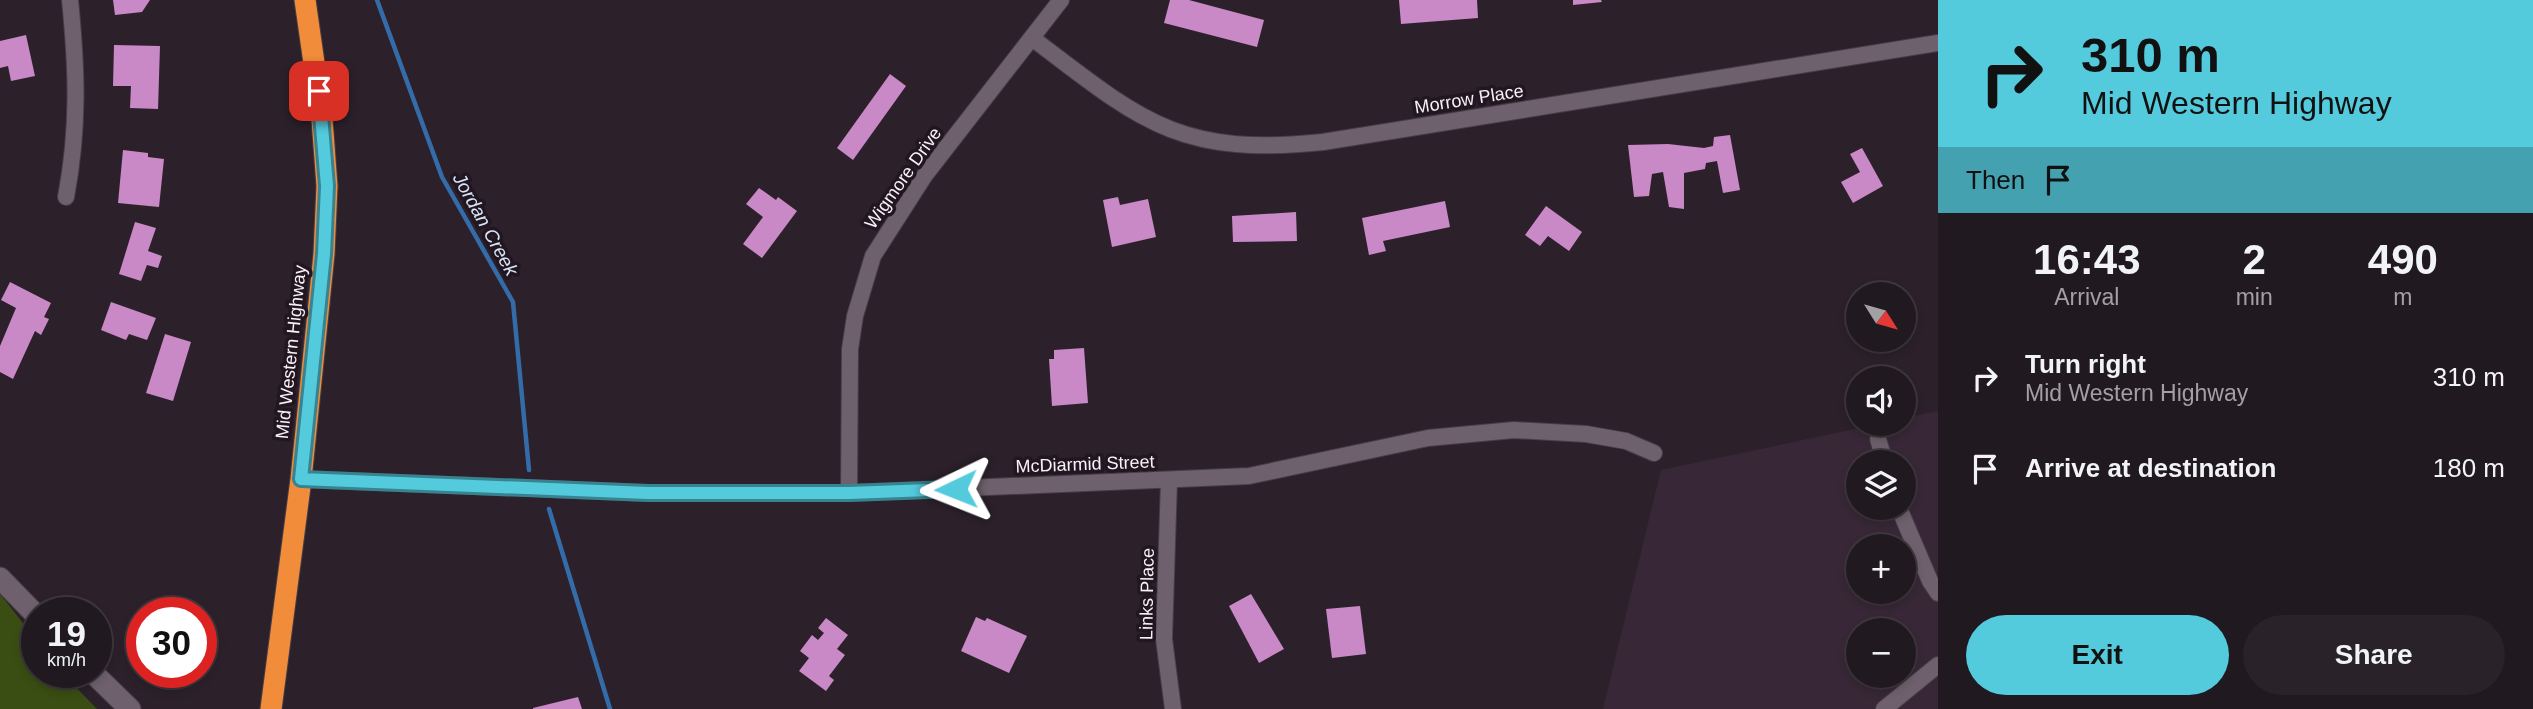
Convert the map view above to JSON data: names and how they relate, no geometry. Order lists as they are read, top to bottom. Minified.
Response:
{"streets":{"highway":["Mid Western Highway"],"street":["Morrow Place","Wigmore Drive","McDiarmid Street","Links Place"]},"crossings":[["Morrow Place","Wigmore Drive"],["Wigmore Drive","McDiarmid Street"],["Mid Western Highway","McDiarmid Street"],["McDiarmid Street","Links Place"]],"water":["Jordan Creek"],"north":"bottom right","page":{"turn":["310 m","Mid Western Highway"],"then":"Then","eta":["16:43","Arrival","2","min","490","m"],"map_buttons":["+","−"],"list":[{"name":"Turn right","note":"Mid Western Highway","value":"310 m"},{"name":"Arrive at destination","value":"180 m"}],"speed":"19 km/h","limit":"30","buttons":["Exit","Share"]}}
